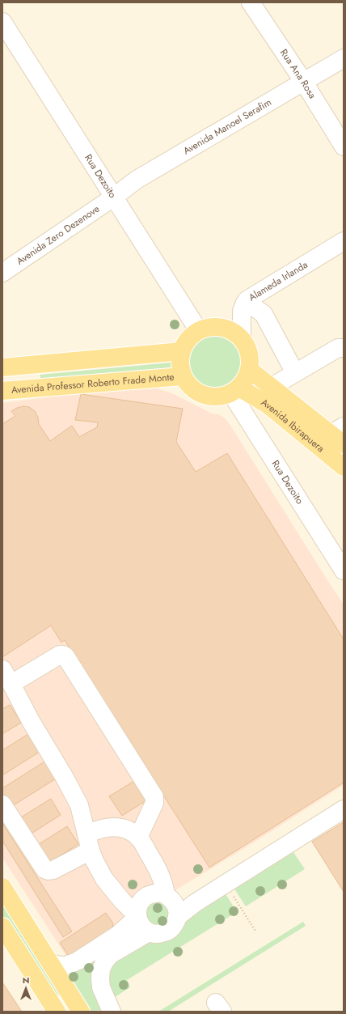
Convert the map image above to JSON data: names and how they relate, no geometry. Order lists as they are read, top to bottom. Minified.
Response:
{"streets":{"main road":["Avenida Professor Roberto Frade Monte","Avenida Ibirapuera"],"street":["Rua Ana Rosa","Avenida Manoel Serafim","Rua Dezoito","Avenida Zero Dezenove","Alameda Irlanda"]},"crossings":[["Rua Ana Rosa","Avenida Manoel Serafim"],["Avenida Manoel Serafim","Rua Dezoito"],["Avenida Manoel Serafim","Avenida Zero Dezenove"],["Rua Dezoito","Avenida Zero Dezenove"],["Rua Dezoito","Alameda Irlanda"],["Rua Dezoito","Avenida Professor Roberto Frade Monte"],["Rua Dezoito","Avenida Ibirapuera"],["Alameda Irlanda","Avenida Professor Roberto Frade Monte"],["Alameda Irlanda","Avenida Ibirapuera"],["Avenida Professor Roberto Frade Monte","Avenida Ibirapuera"]],"north":"top"}
